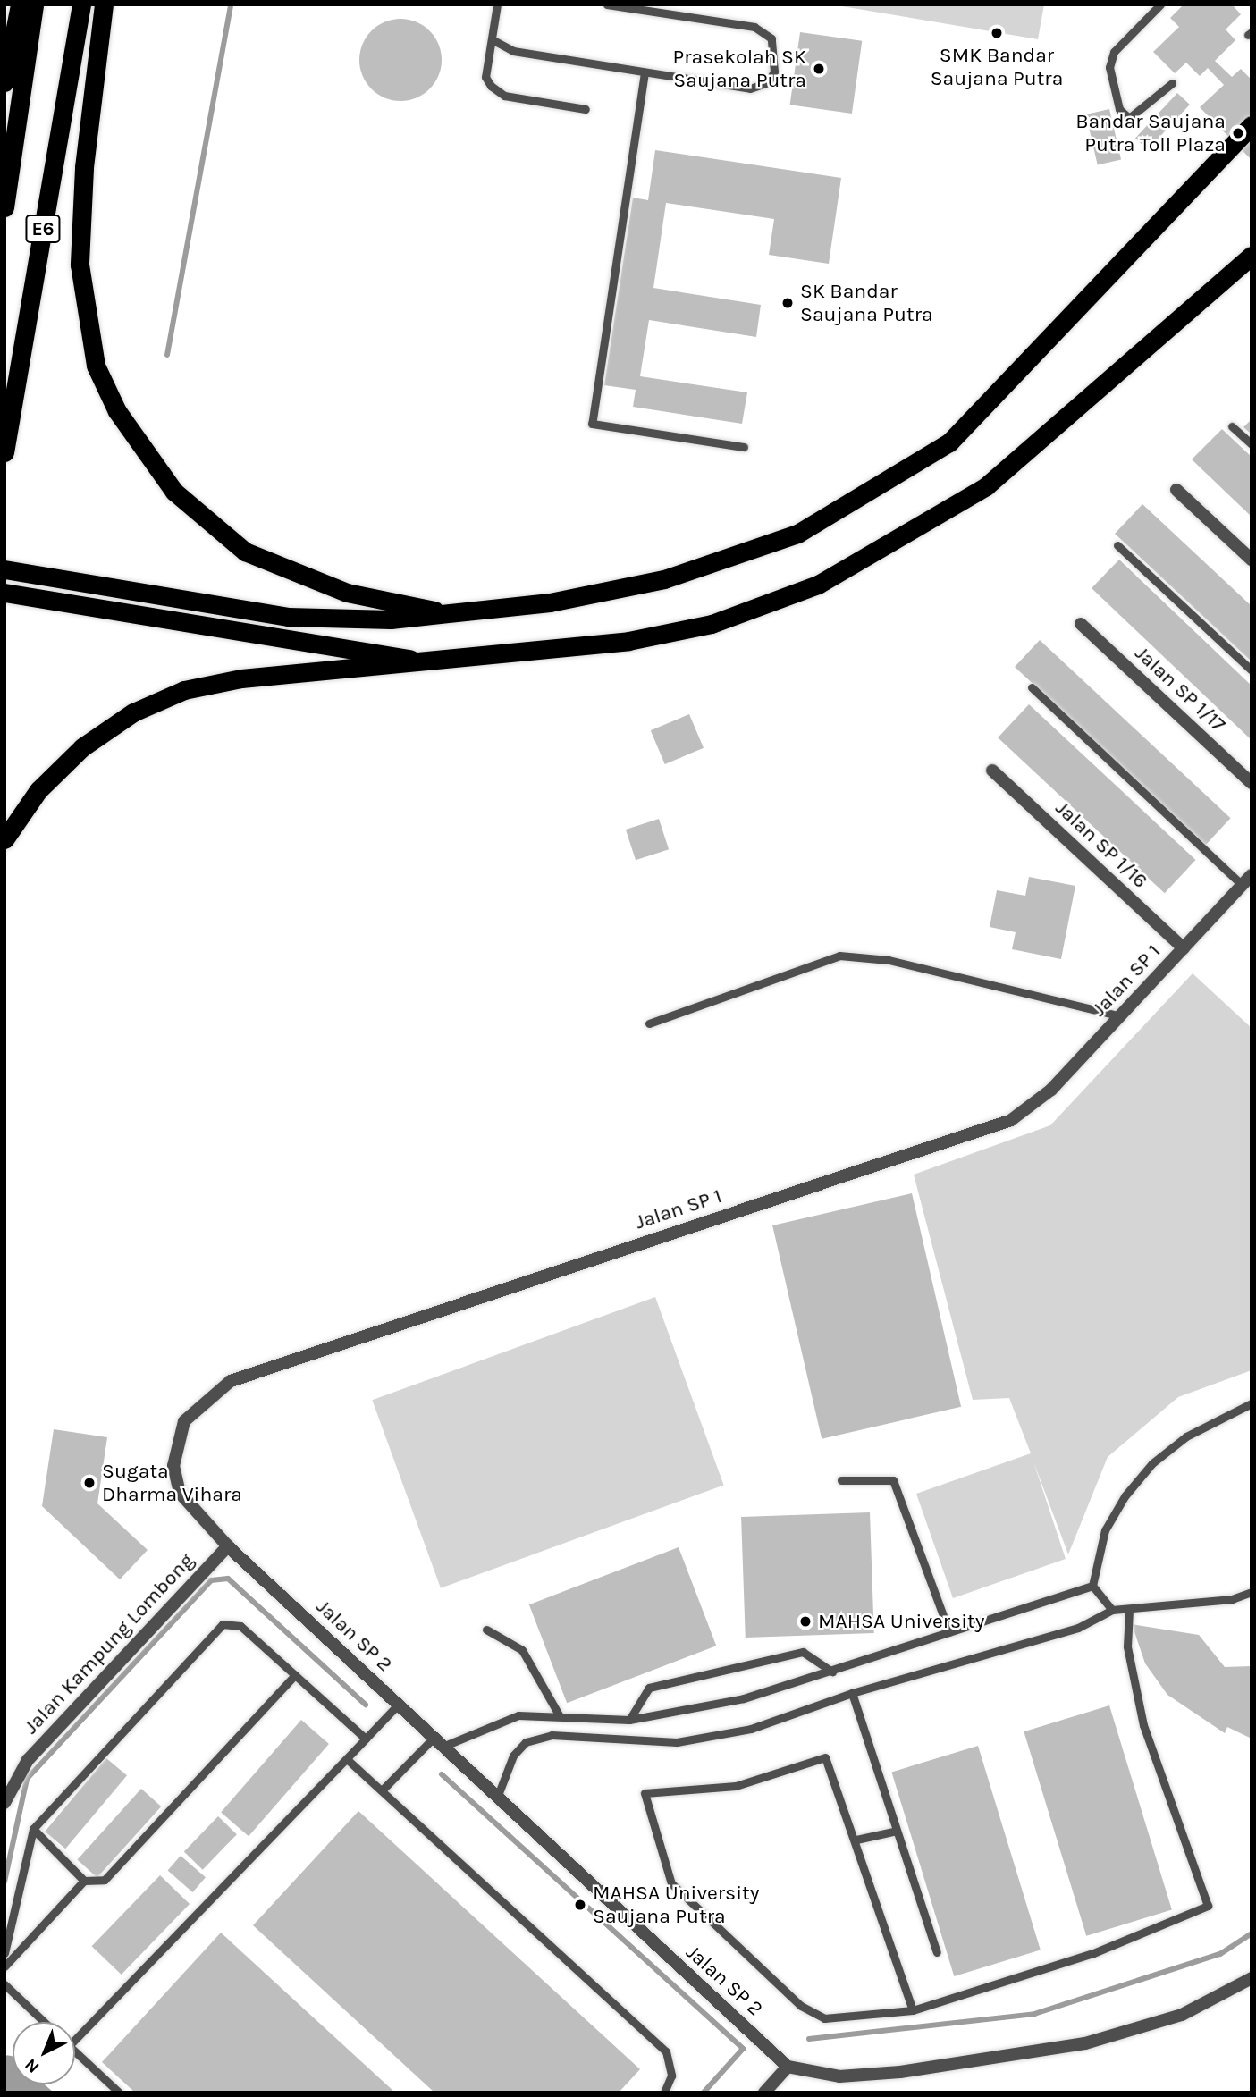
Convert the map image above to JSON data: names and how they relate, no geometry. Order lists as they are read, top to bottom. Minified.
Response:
{"streets":{"highway":["E6"],"street":["Jalan SP 1/17","Jalan SP 1/16","Jalan SP 1","Jalan SP 2","Jalan Kampung Lombong"]},"crossings":[["Jalan SP 1/16","Jalan SP 1"],["Jalan SP 1","Jalan SP 2"],["Jalan SP 1","Jalan Kampung Lombong"],["Jalan SP 2","Jalan Kampung Lombong"]],"places":["SMK Bandar Saujana Putra","Prasekolah SK Saujana Putra","Bandar Saujana Putra Toll Plaza","SK Bandar Saujana Putra","Sugata Dharma Vihara","MAHSA University","MAHSA University Saujana Putra"],"north":"bottom left"}
